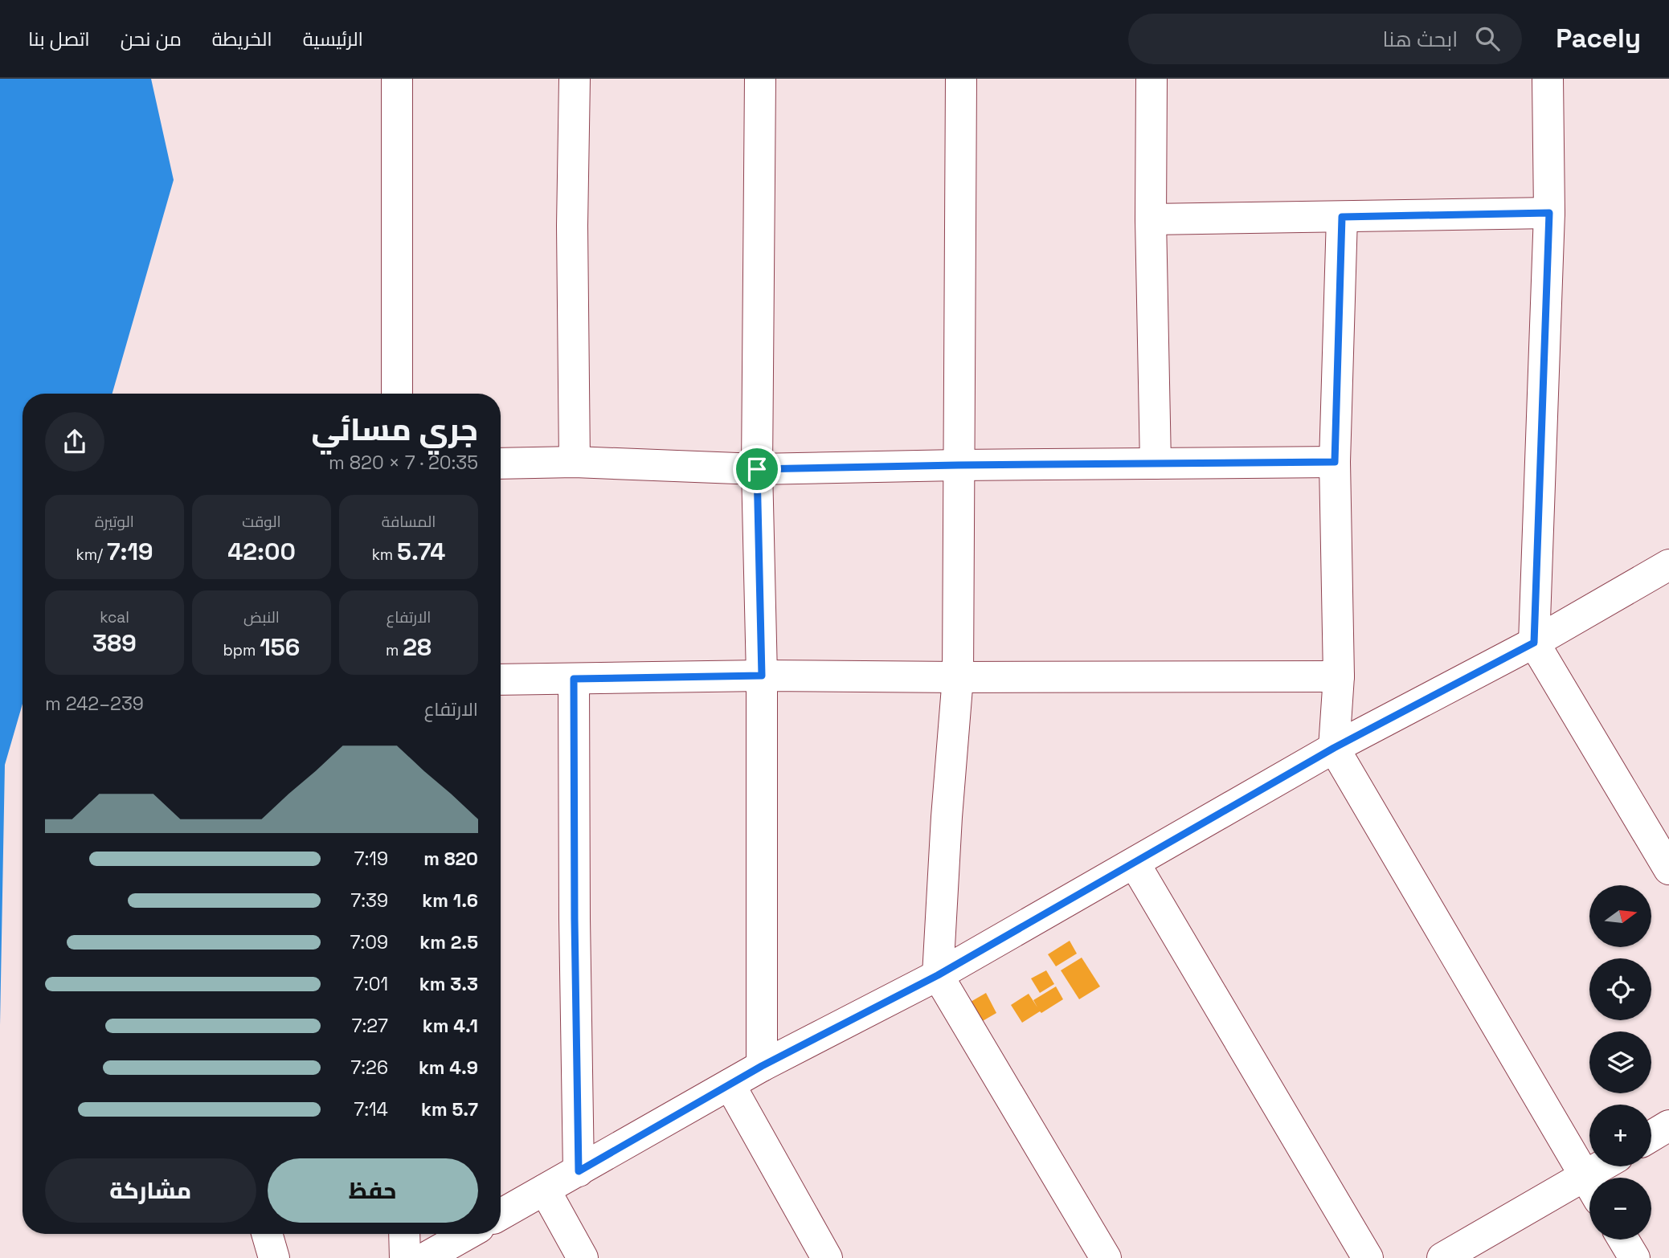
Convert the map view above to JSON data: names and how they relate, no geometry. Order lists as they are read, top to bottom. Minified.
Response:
{"north":"right","page":{"header":"Pacely","search":"ابحث هنا","nav":["الرئيسية","الخريطة","من نحن","اتصل بنا"],"heading":["جري مسائي","20:35 · 7 × 820 m"],"stats":[["المسافة","5.74 km"],["الوقت","42:00"],["الوتيرة","7:19 /km"],["الارتفاع","28 m"],["النبض","156 bpm"],["kcal","389"]],"chart":["الارتفاع","239–242 m"],"list":[{"name":"820 m","note":"7:19"},{"name":"1.6 km","note":"7:39"},{"name":"2.5 km","note":"7:09"},{"name":"3.3 km","note":"7:01"},{"name":"4.1 km","note":"7:27"},{"name":"4.9 km","note":"7:26"},{"name":"5.7 km","note":"7:14"}],"map_buttons":["+","−"],"buttons":["حفظ","مشاركة"]}}
